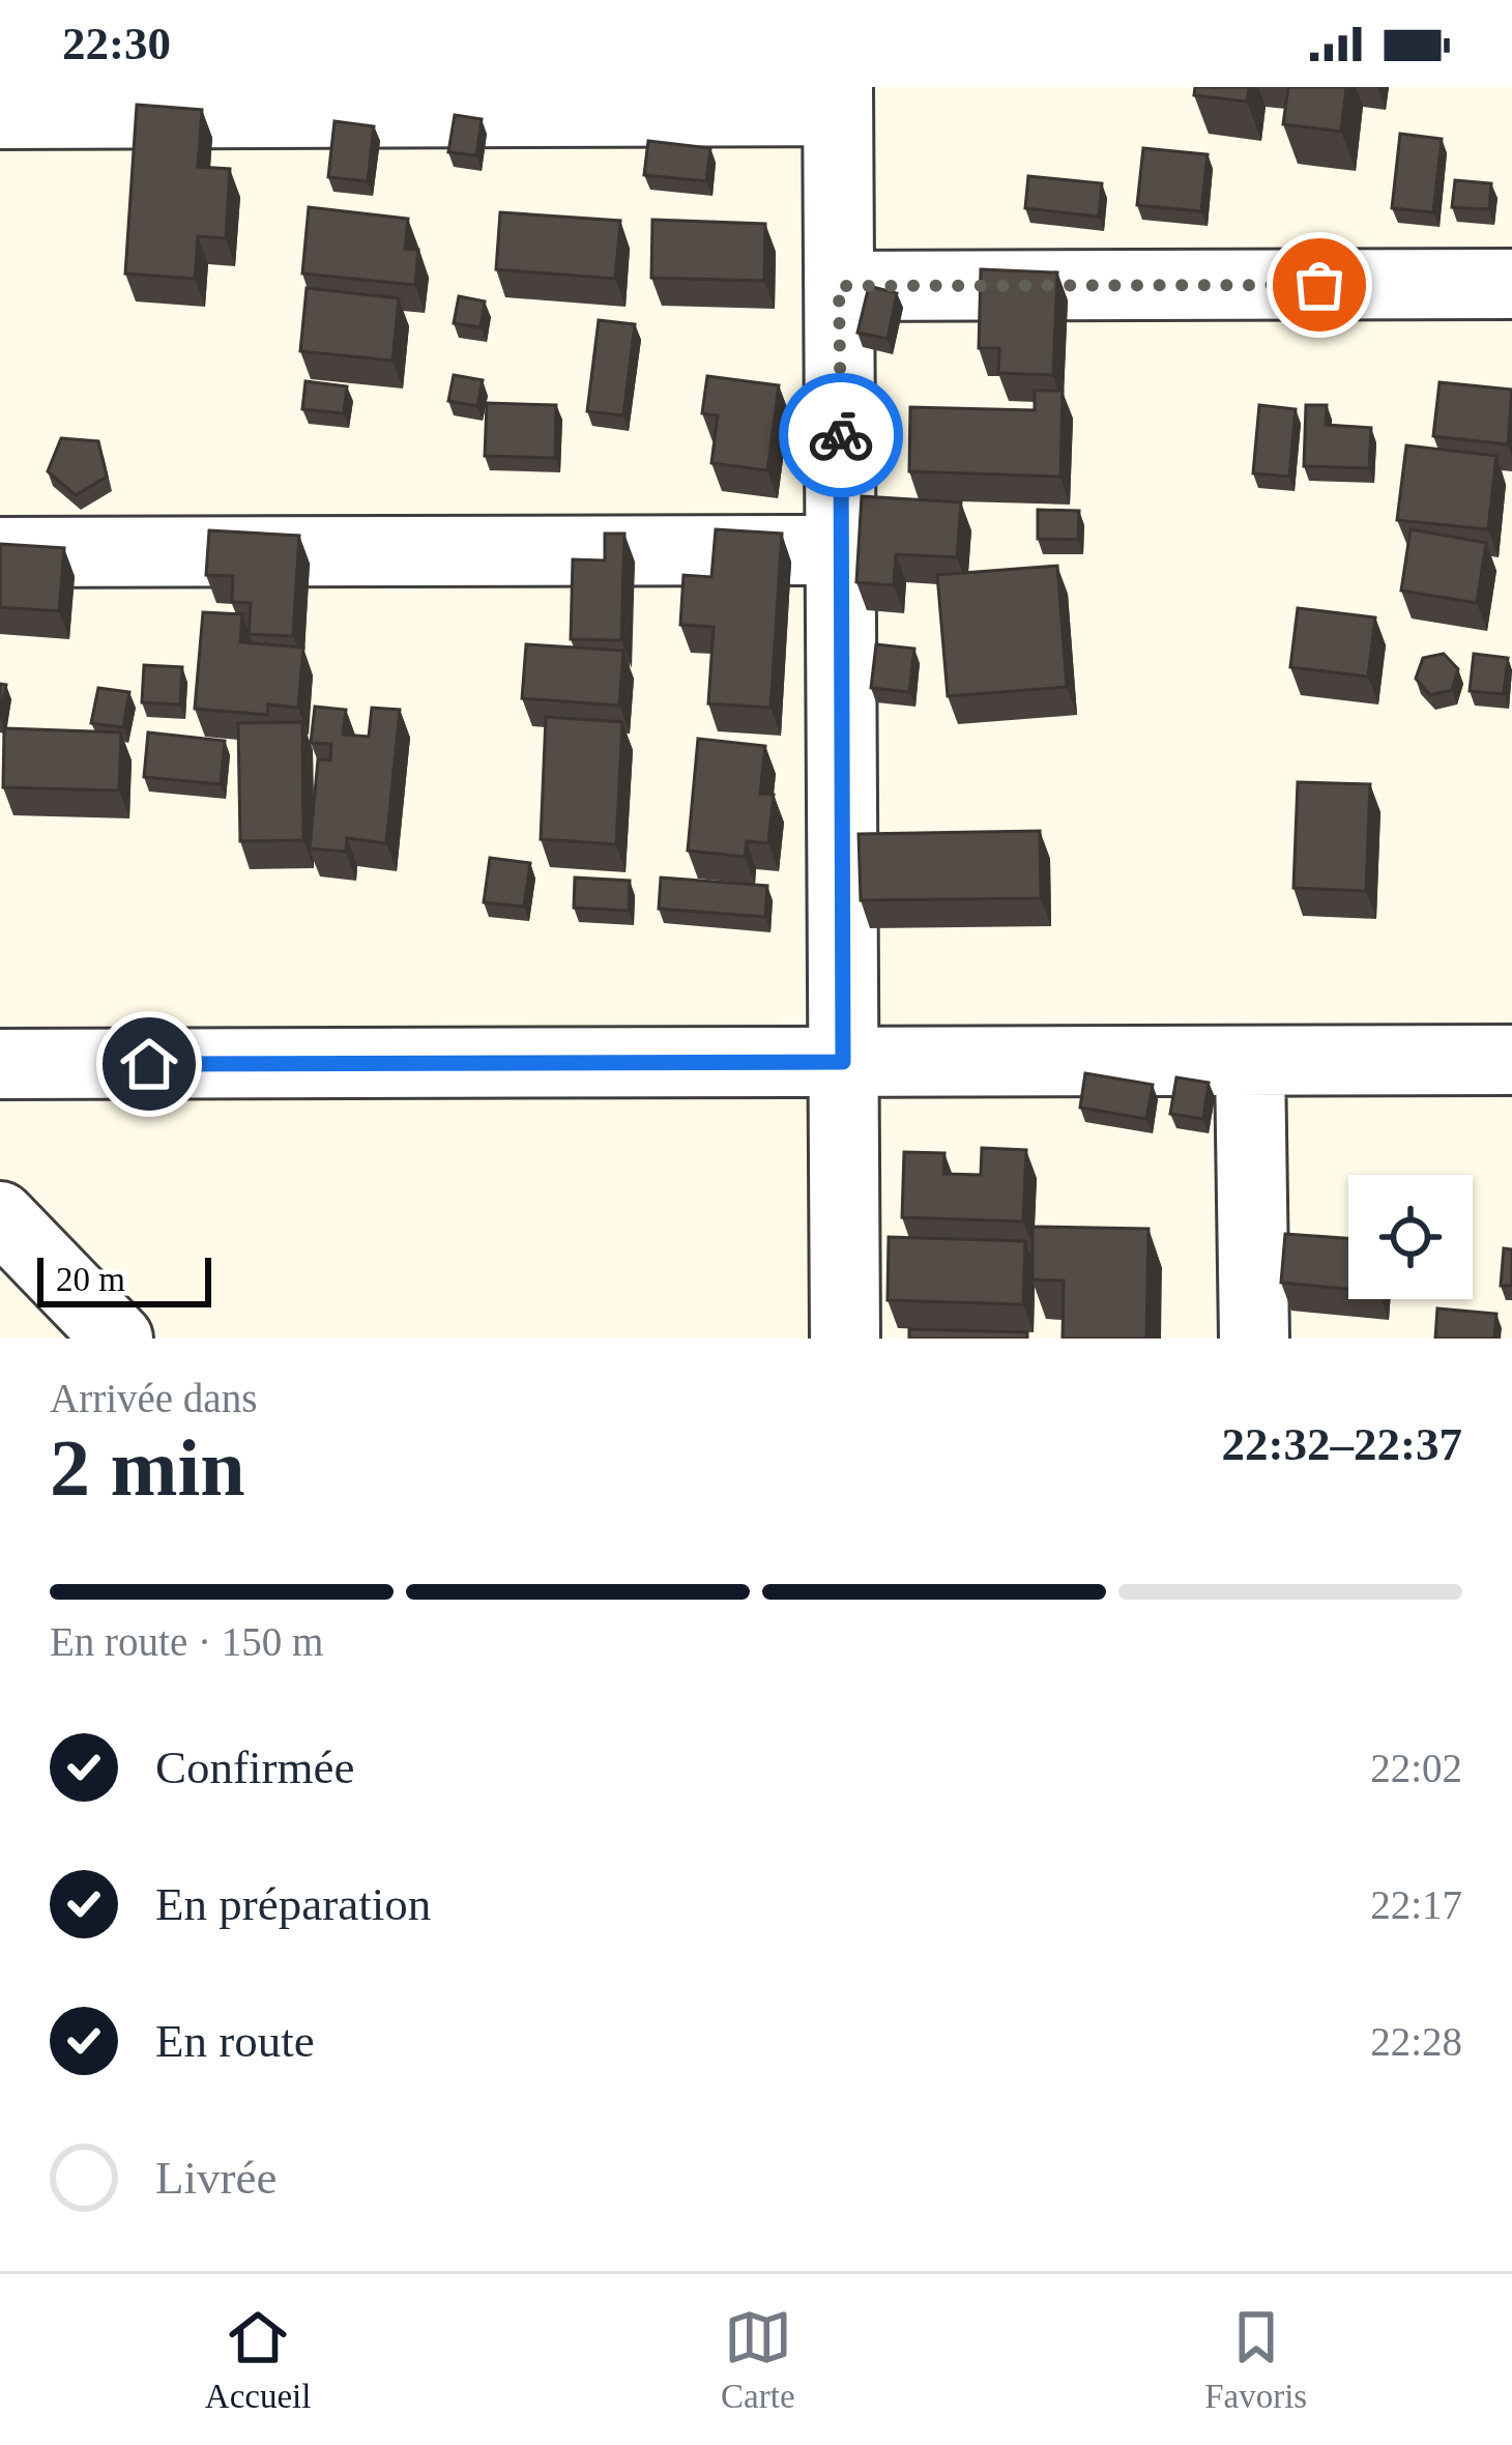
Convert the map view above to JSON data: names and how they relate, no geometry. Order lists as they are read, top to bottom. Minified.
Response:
{"scale_bar":"20 m","page":{"status":"22:30","scale":"20 m","heading":["2 min","Arrivée dans","22:32–22:37"],"bar":"En route · 150 m","list":[["Confirmée","22:02"],["En préparation","22:17"],["En route","22:28"],"Livrée"],"tabs":["Accueil","Carte","Favoris"]}}
